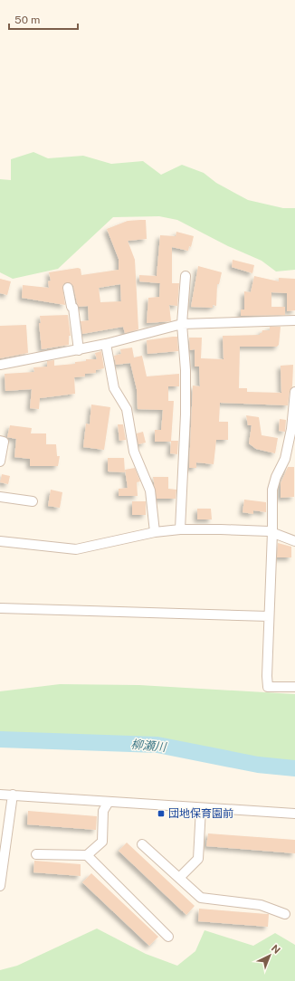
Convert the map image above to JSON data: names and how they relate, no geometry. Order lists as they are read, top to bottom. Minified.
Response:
{"water":["柳瀬川"],"places":{"transit":["団地保育園前"]},"scale_bar":"50 m","north":"top right"}
